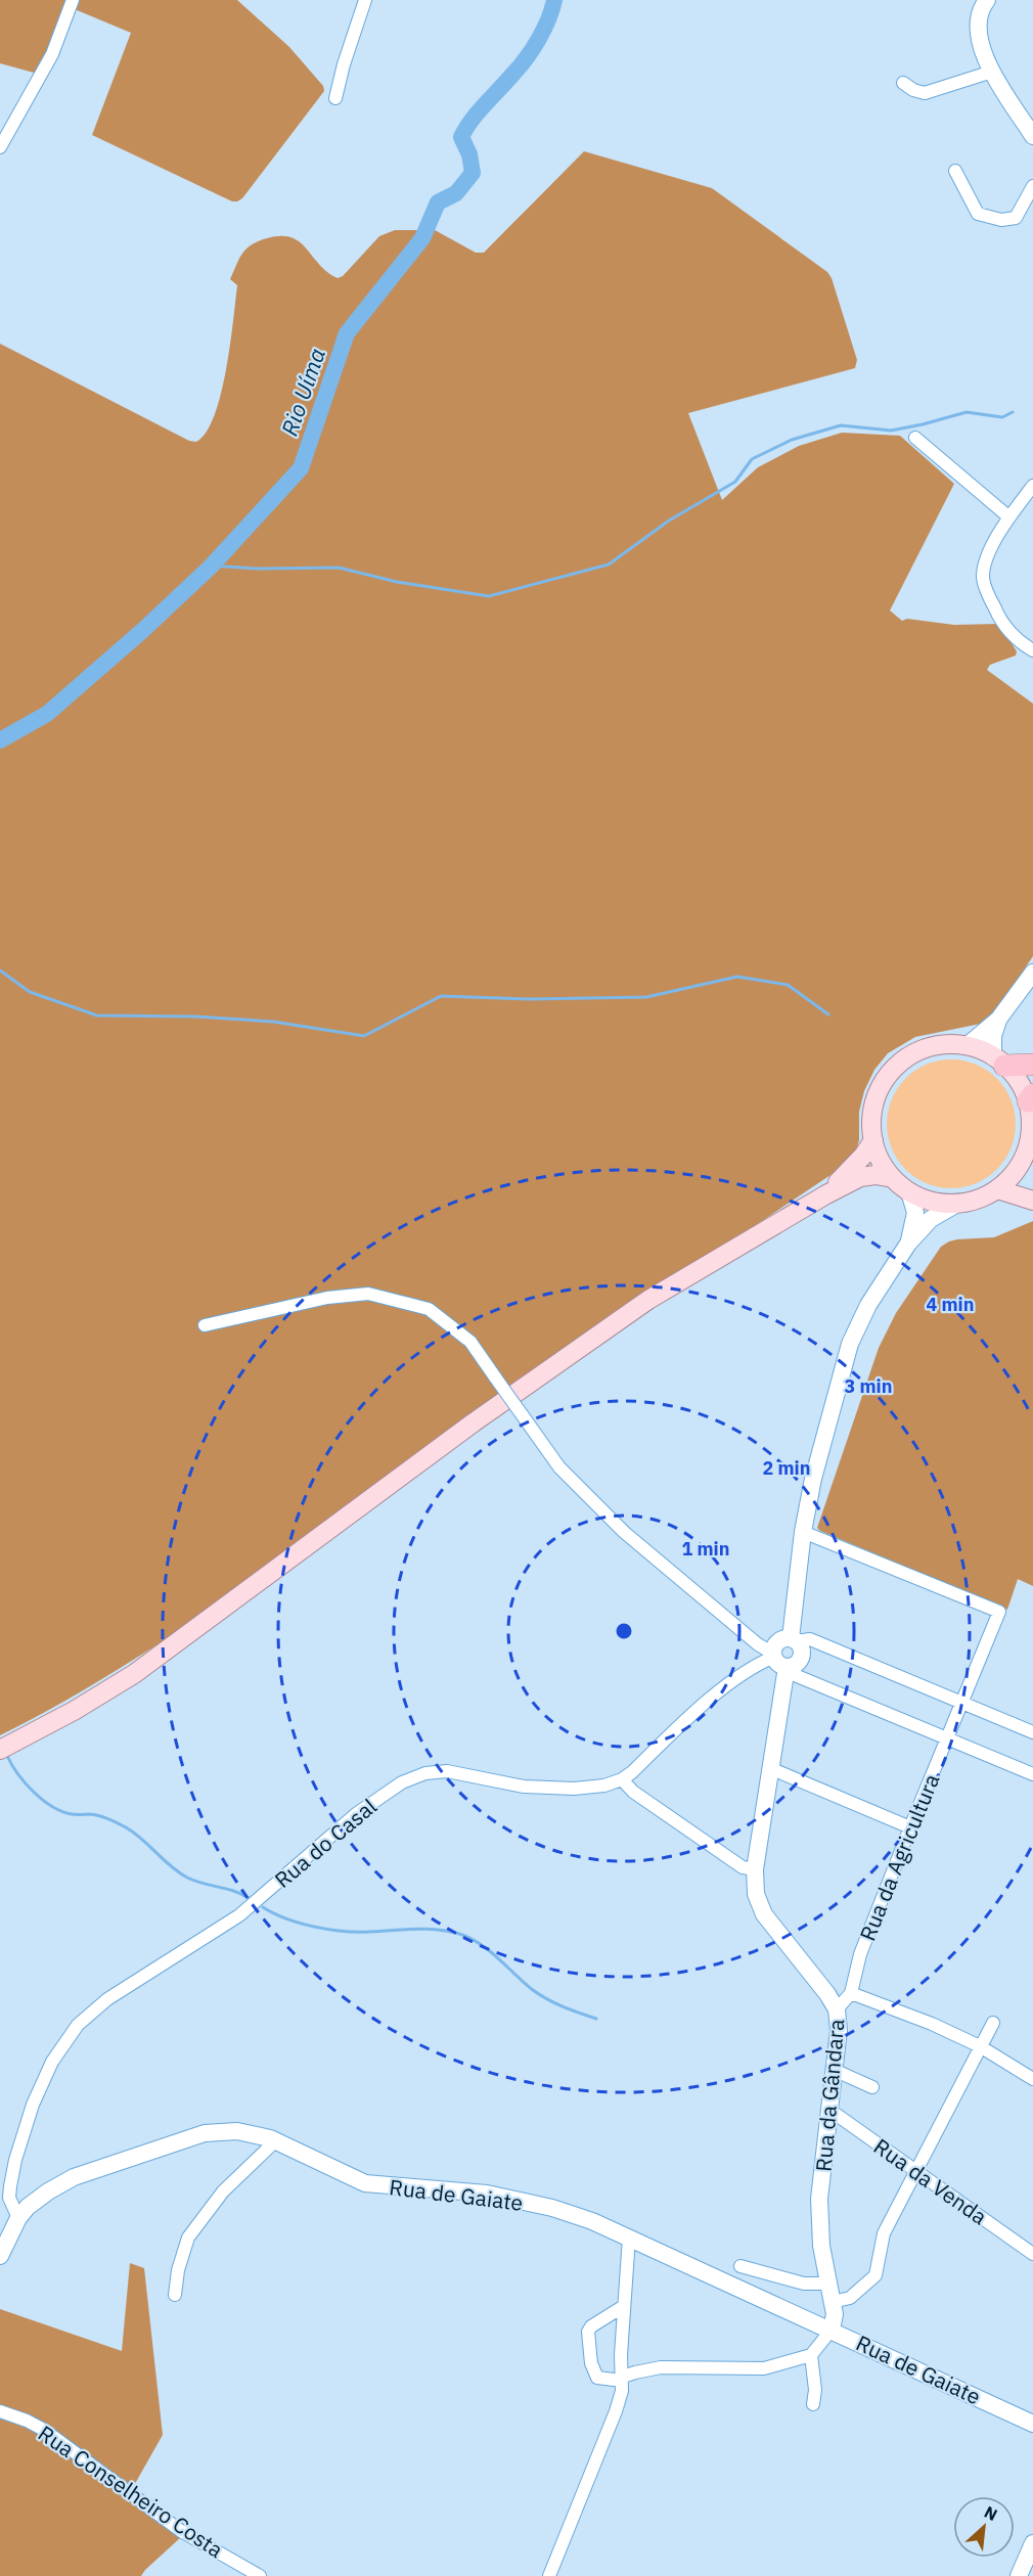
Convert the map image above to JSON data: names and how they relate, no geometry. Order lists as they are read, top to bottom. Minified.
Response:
{"streets":{"main road":["Rua da Gândara","Rua de Gaiate"],"street":["Rua do Casal","Rua da Agricultura","Rua da Venda","Rua Conselheiro Costa"]},"crossings":[["Rua do Casal","Rua da Gândara"],["Rua do Casal","Rua de Gaiate"],["Rua da Agricultura","Rua da Gândara"],["Rua da Gândara","Rua da Venda"],["Rua da Gândara","Rua de Gaiate"]],"water":["Rio Uíma"],"north":"top right","rings":["4 min","3 min","2 min","1 min"]}
